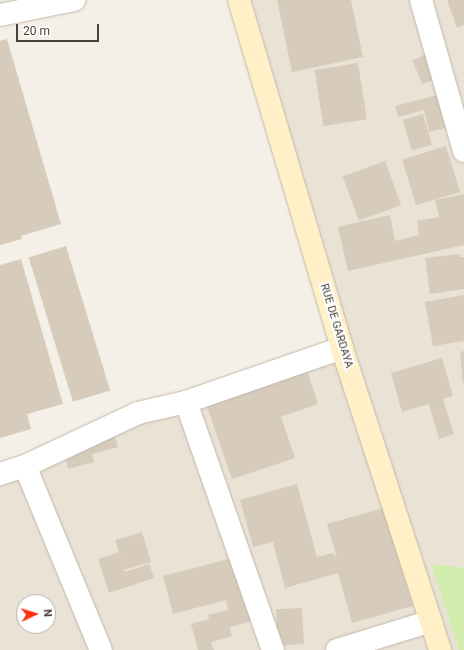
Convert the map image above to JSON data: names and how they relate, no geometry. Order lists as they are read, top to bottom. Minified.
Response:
{"streets":{"street":["RUE DE GARDAYA"]},"scale_bar":"20 m","north":"right"}
